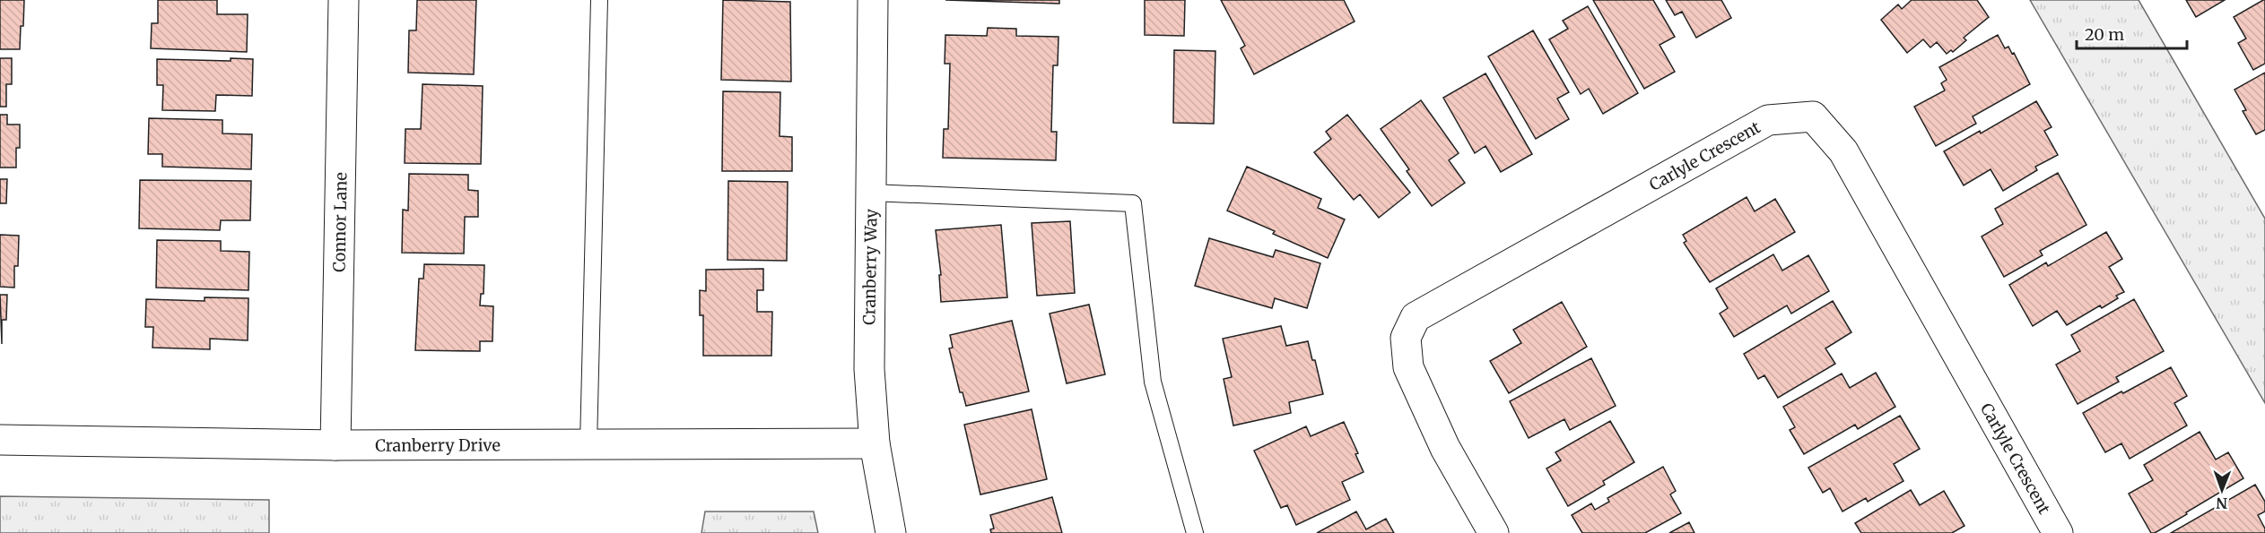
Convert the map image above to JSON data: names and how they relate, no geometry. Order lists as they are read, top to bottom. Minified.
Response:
{"streets":{"street":["Carlyle Crescent","Connor Lane","Cranberry Way","Cranberry Drive"]},"crossings":[["Connor Lane","Cranberry Drive"],["Cranberry Way","Cranberry Drive"]],"scale_bar":"20 m","north":"bottom"}
